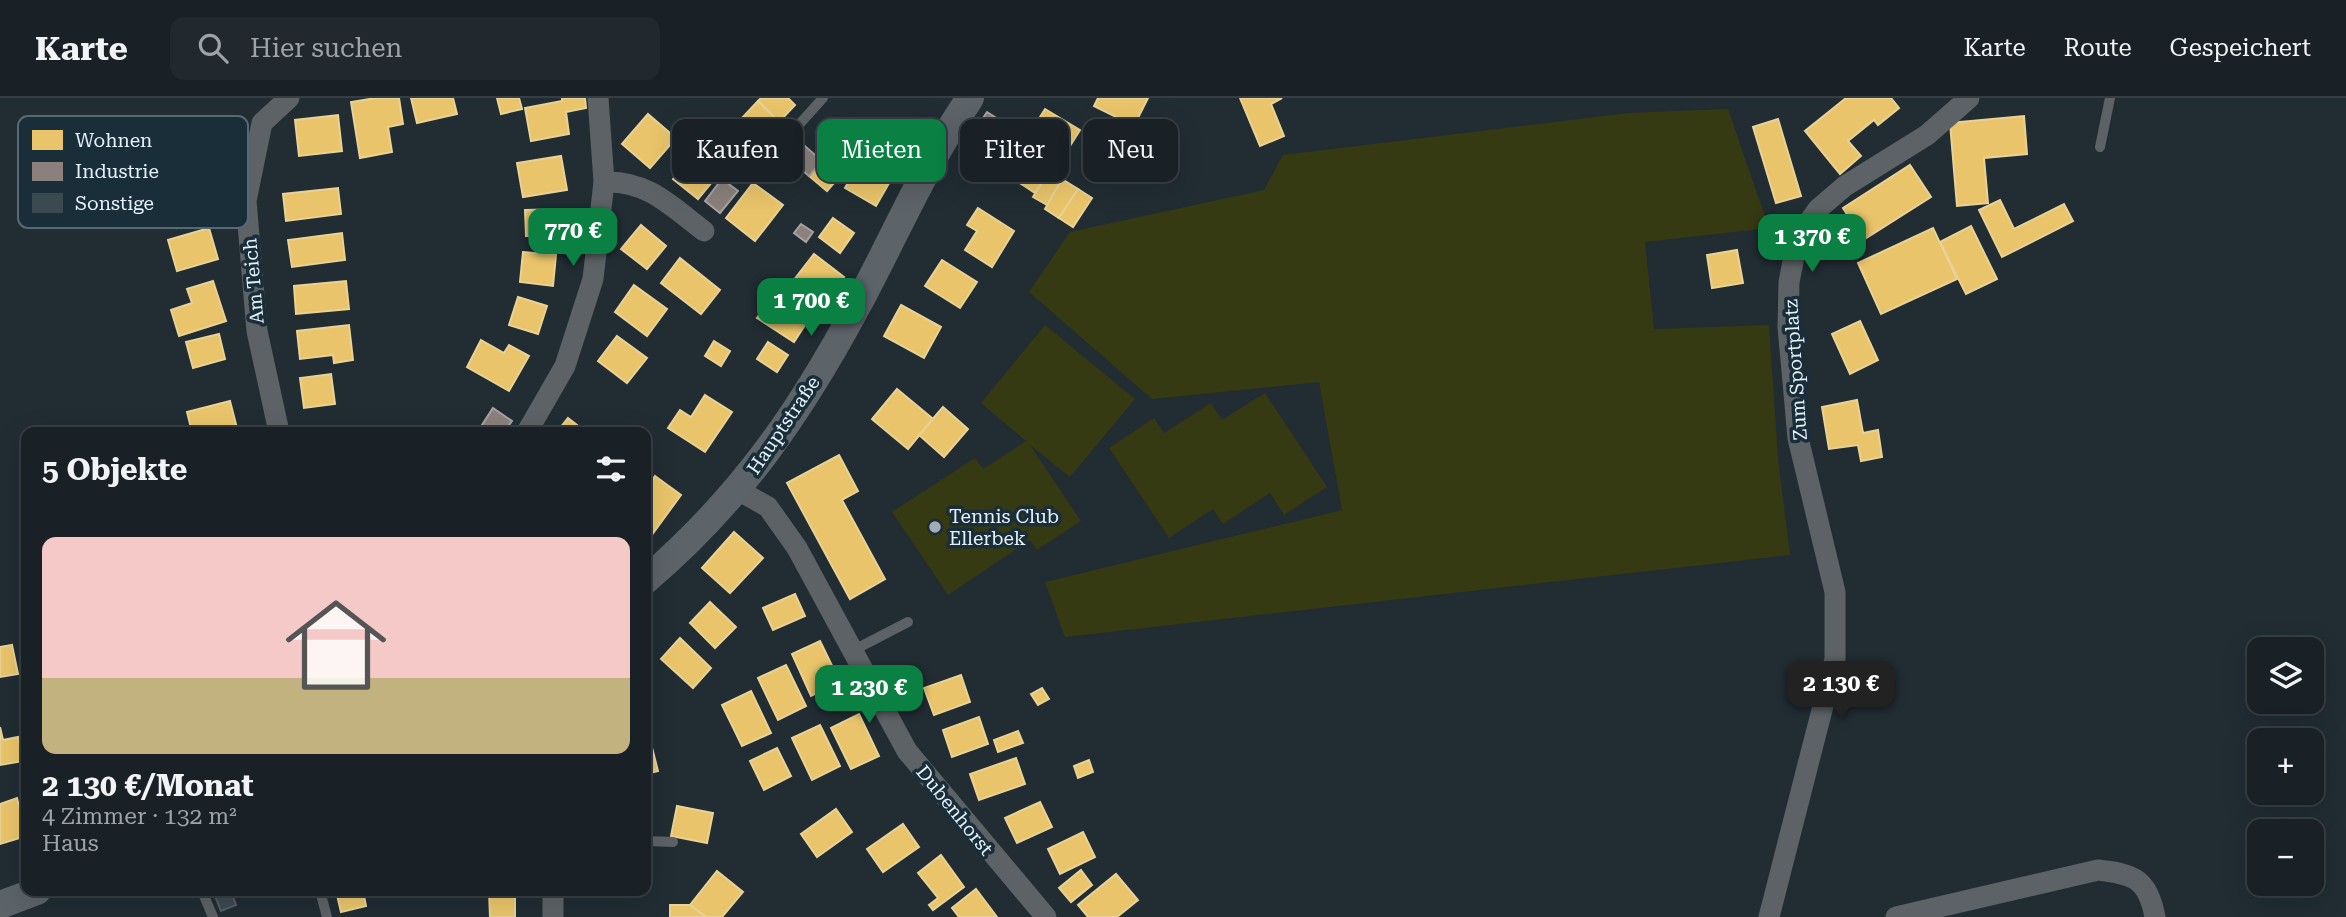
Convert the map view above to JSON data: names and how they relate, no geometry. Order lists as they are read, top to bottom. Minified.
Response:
{"streets":{"main road":["Hauptstraße"],"street":["Am Teich","Zum Sportplatz","Dubenhorst"]},"crossings":[["Hauptstraße","Dubenhorst"]],"places":["Tennis Club Ellerbek"],"legend":["Wohnen","Industrie","Sonstige"],"page":{"header":"Karte","search":"Hier suchen","nav":["Karte","Route","Gespeichert"],"chip":["Kaufen","Mieten","Filter","Neu"],"price":["770 €","1 370 €","1 700 €","2 130 €","1 230 €"],"heading":"5 Objekte","list":[{"name":"2 130 €/Monat","note":"4 Zimmer · 132 m² · Haus"}],"map_buttons":["+","−"]}}
